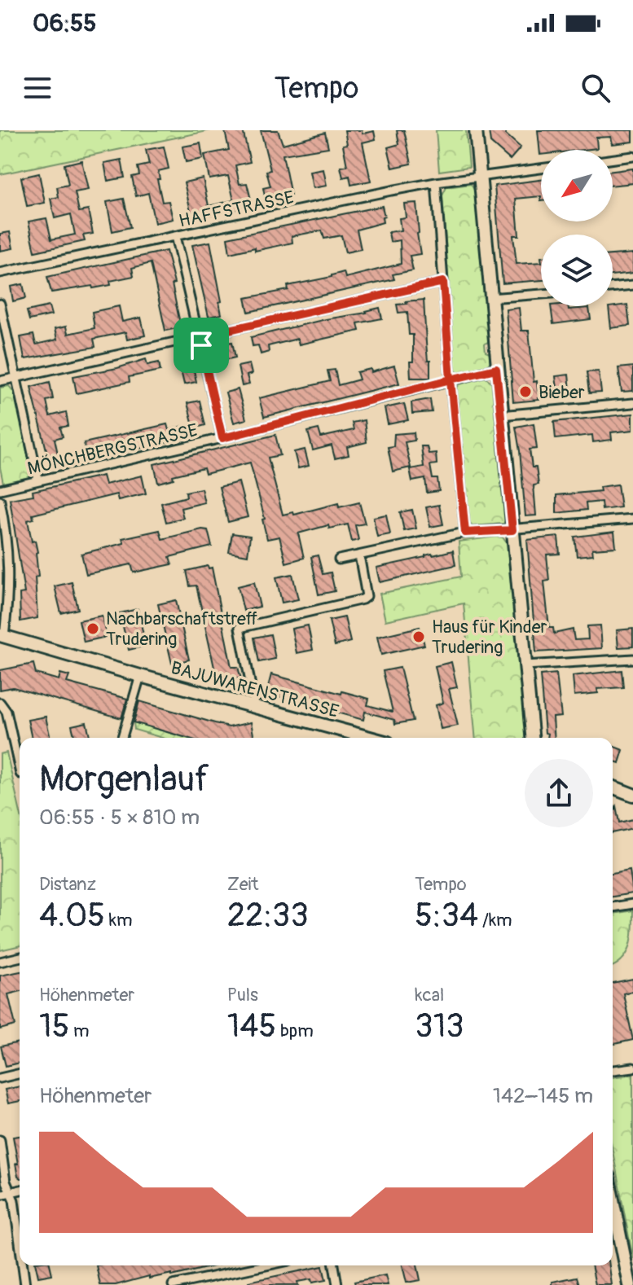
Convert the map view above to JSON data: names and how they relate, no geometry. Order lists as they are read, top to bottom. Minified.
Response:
{"streets":{"street":["HAFFSTRASSE","MÖNCHBERGSTRASSE","BAJUWARENSTRASSE"]},"places":["Bieber","Nachbarschaftstreff Trudering","Haus für Kinder Trudering"],"north":"bottom left","page":{"status":"06:55","header":"Tempo","heading":["Morgenlauf","06:55 · 5 × 810 m"],"stats":[["Distanz","4.05 km"],["Zeit","22:33"],["Tempo","5:34 /km"],["Höhenmeter","15 m"],["Puls","145 bpm"],["kcal","313"]],"chart":["Höhenmeter","142–145 m"]}}
